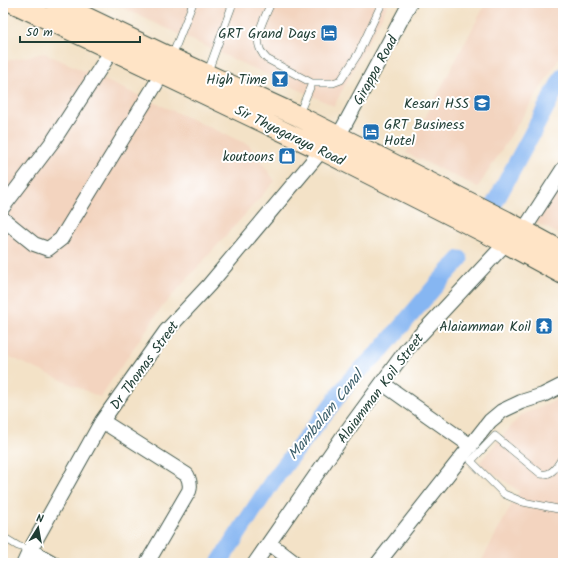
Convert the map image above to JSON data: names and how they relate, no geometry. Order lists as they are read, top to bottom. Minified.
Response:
{"streets":{"main road":["Sir Thyagaraya Road"],"street":["Girappa Road","Dr Thomas Street","Alaiamman Koil Street"]},"crossings":[["Girappa Road","Sir Thyagaraya Road"],["Sir Thyagaraya Road","Dr Thomas Street"],["Sir Thyagaraya Road","Alaiamman Koil Street"]],"water":["Mambalam Canal"],"places":{"hotel":["GRT Grand Days","GRT Business Hotel"],"bar":["High Time"],"school or university":["Kesari HSS"],"shop":["koutoons"],"temple":["Alaiamman Koil"]},"scale_bar":"50 m","north":"top"}
